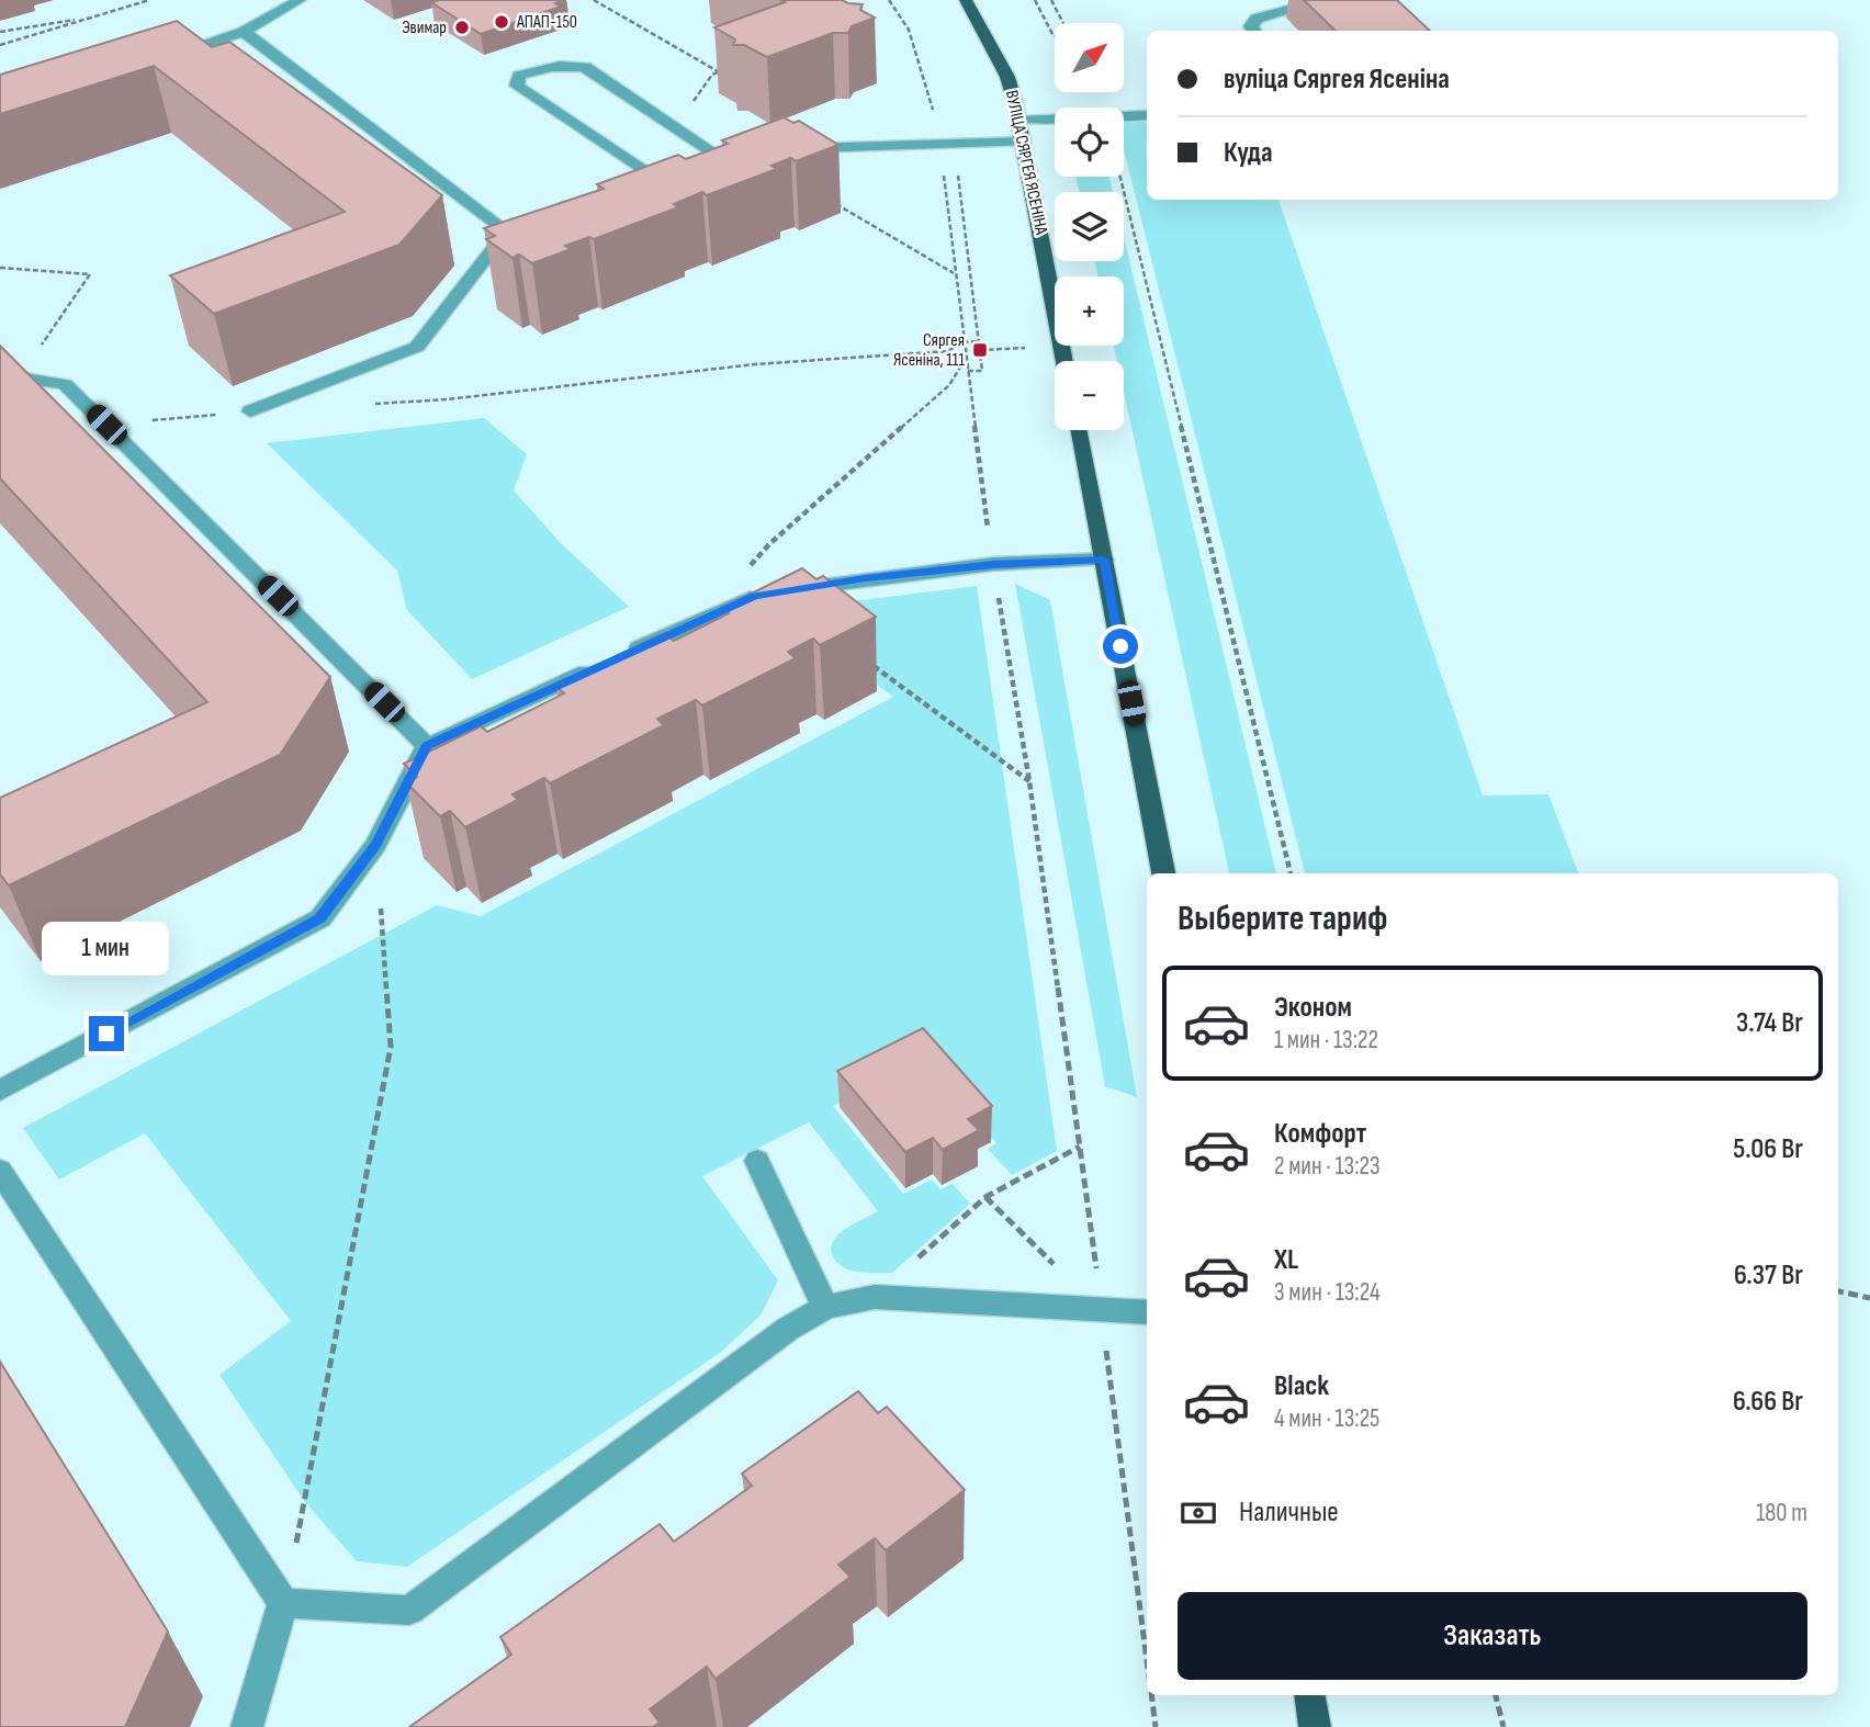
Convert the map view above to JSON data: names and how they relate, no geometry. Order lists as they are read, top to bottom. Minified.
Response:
{"streets":{"main road":["ВУЛІЦА СЯРГЕЯ ЯСЕНІНА"]},"places":{"other":["АПАП-150","Эвимар"],"transit":["Сяргея Ясеніна, 111"]},"north":"top right","page":{"map_buttons":["+","−"],"banner":["вуліца Сяргея Ясеніна","Куда"],"heading":"Выберите тариф","bubble":"1 мин","list":[{"name":"Эконом","note":"1 мин · 13:22","value":"3.74 Br"},{"name":"Комфорт","note":"2 мин · 13:23","value":"5.06 Br"},{"name":"XL","note":"3 мин · 13:24","value":"6.37 Br"},{"name":"Black","note":"4 мин · 13:25","value":"6.66 Br"}],"pay":["Наличные","180 m"],"buttons":"Заказать"}}
